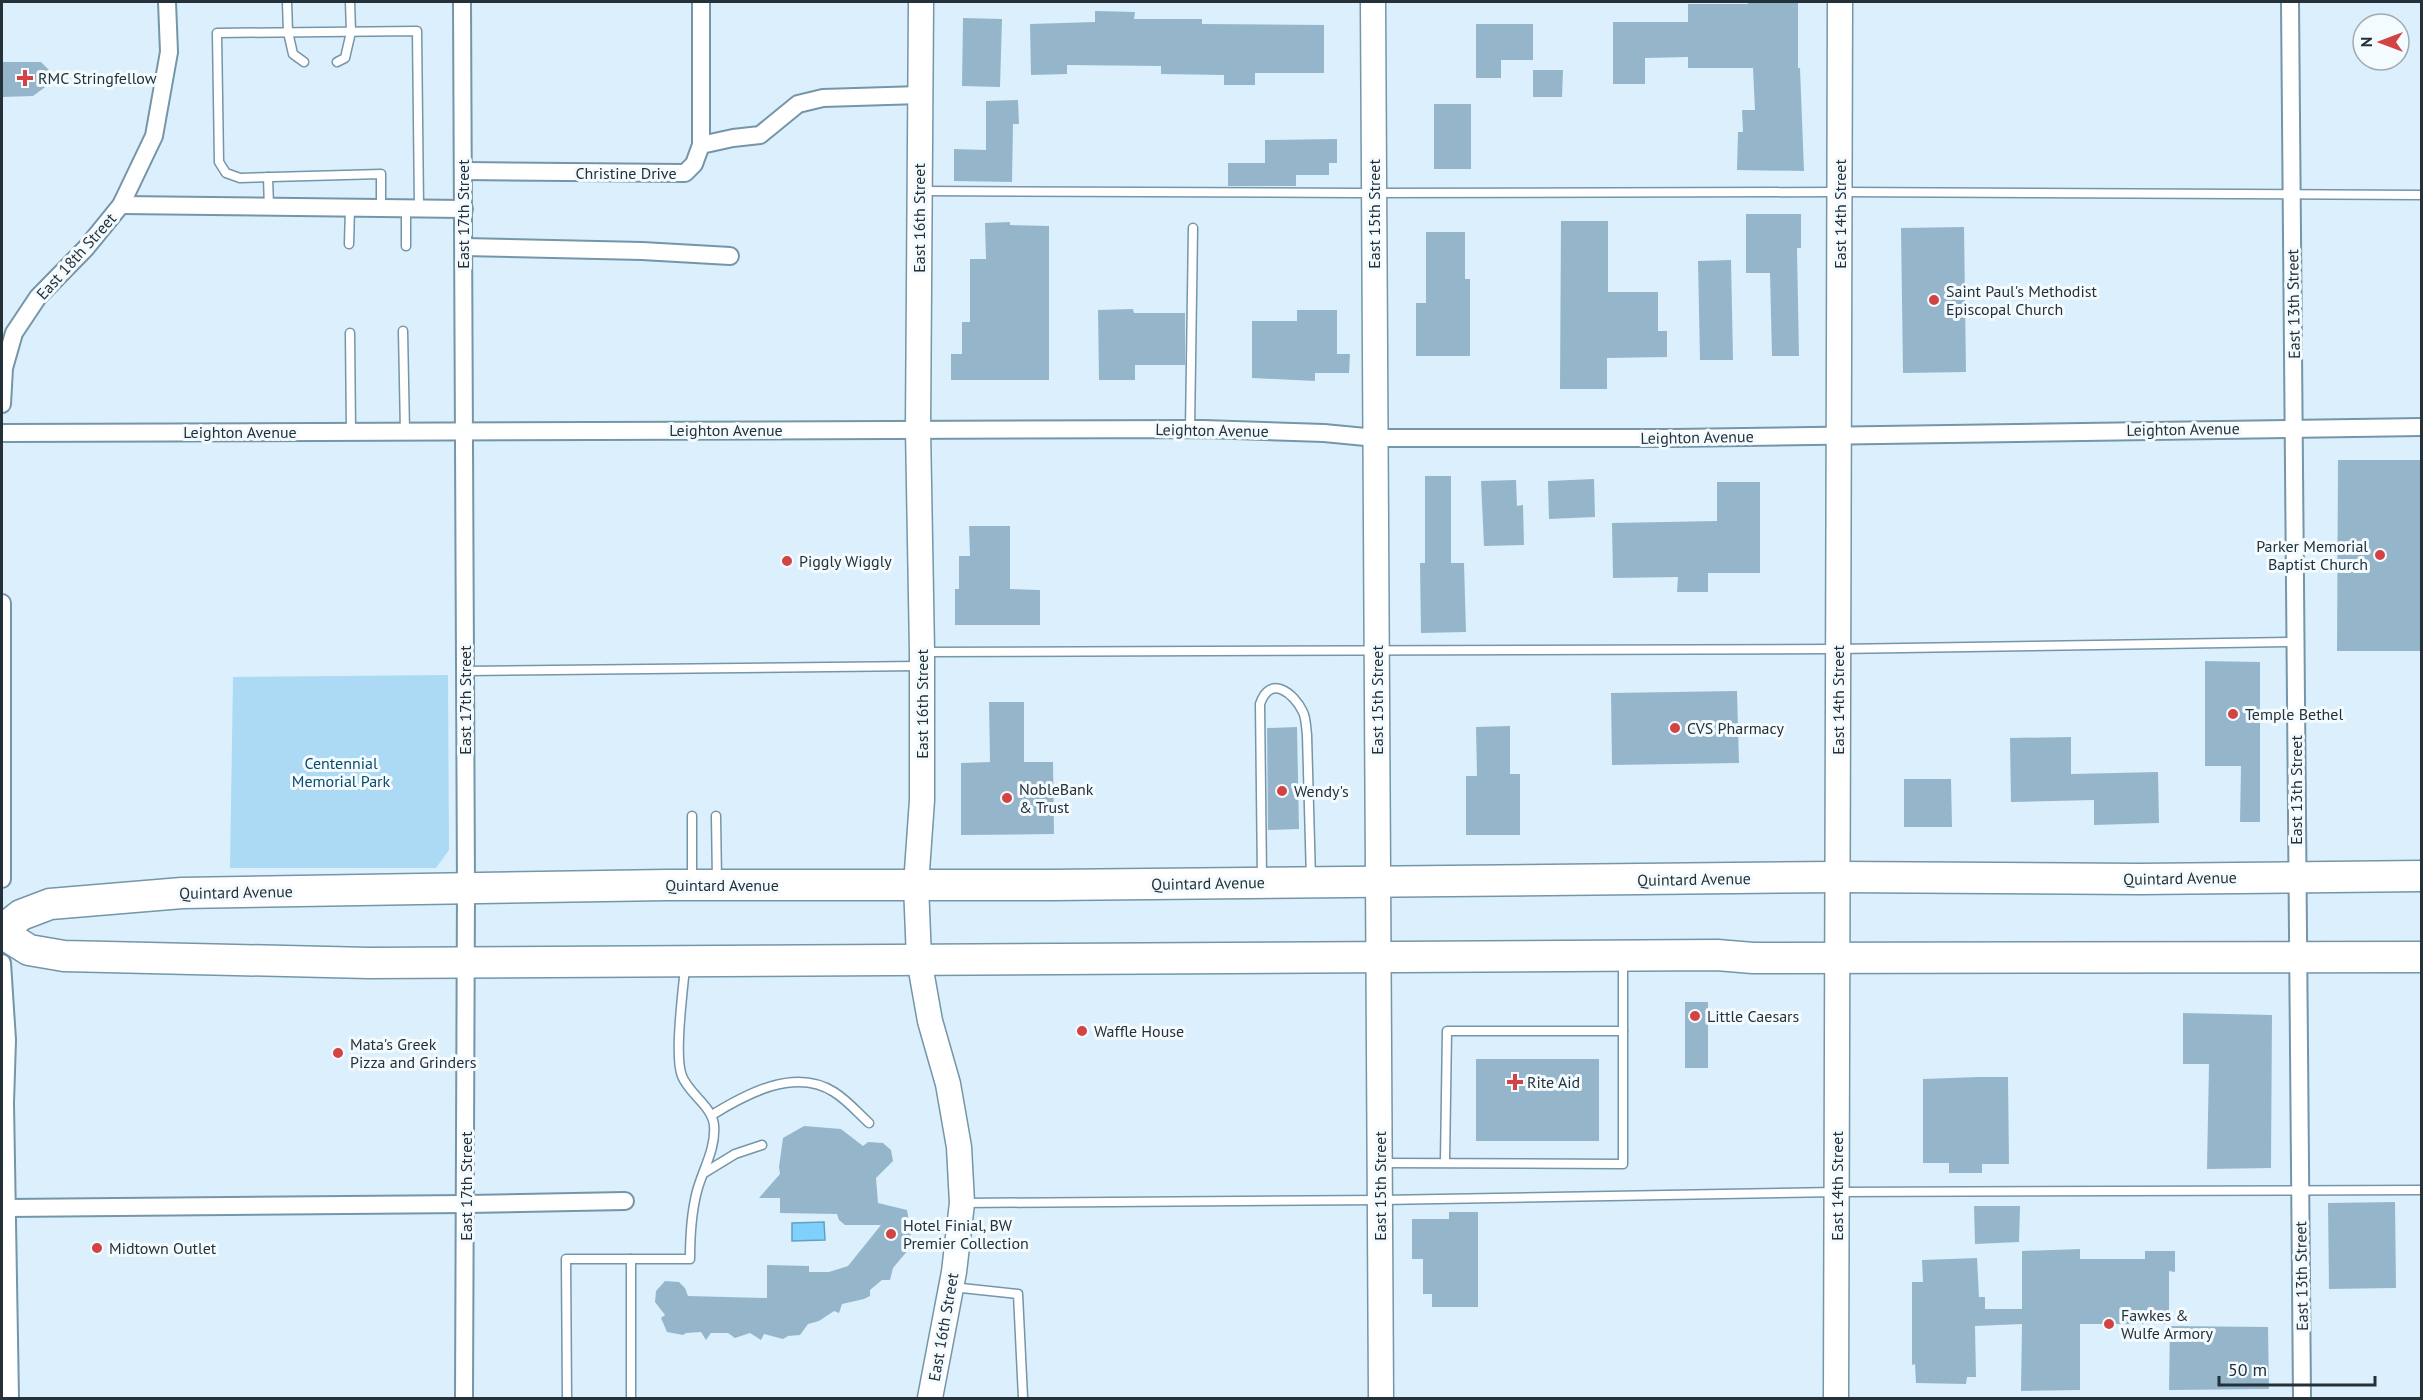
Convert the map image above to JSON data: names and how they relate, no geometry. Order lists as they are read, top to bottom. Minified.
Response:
{"streets":{"highway":["Quintard Avenue"],"street":["Christine Drive","East 17th Street","East 15th Street","East 14th Street","East 16th Street","East 18th Street","East 13th Street","Leighton Avenue"]},"crossings":[["Christine Drive","East 17th Street"],["East 17th Street","Leighton Avenue"],["East 17th Street","Quintard Avenue"],["East 15th Street","Leighton Avenue"],["East 15th Street","Quintard Avenue"],["East 14th Street","Leighton Avenue"],["East 14th Street","Quintard Avenue"],["East 16th Street","Leighton Avenue"],["East 16th Street","Quintard Avenue"],["East 13th Street","Leighton Avenue"],["East 13th Street","Quintard Avenue"]],"parks":["Centennial Memorial Park"],"places":{"health":["RMC Stringfellow","Rite Aid"],"other":["Saint Paul's Methodist Episcopal Church","Parker Memorial Baptist Church","Piggly Wiggly","Temple Bethel","CVS Pharmacy","Wendy's","NobleBank & Trust","Little Caesars","Waffle House","Mata's Greek Pizza and Grinders","Hotel Finial, BW Premier Collection","Midtown Outlet","Fawkes & Wulfe Armory"]},"scale_bar":"50 m","north":"left"}
